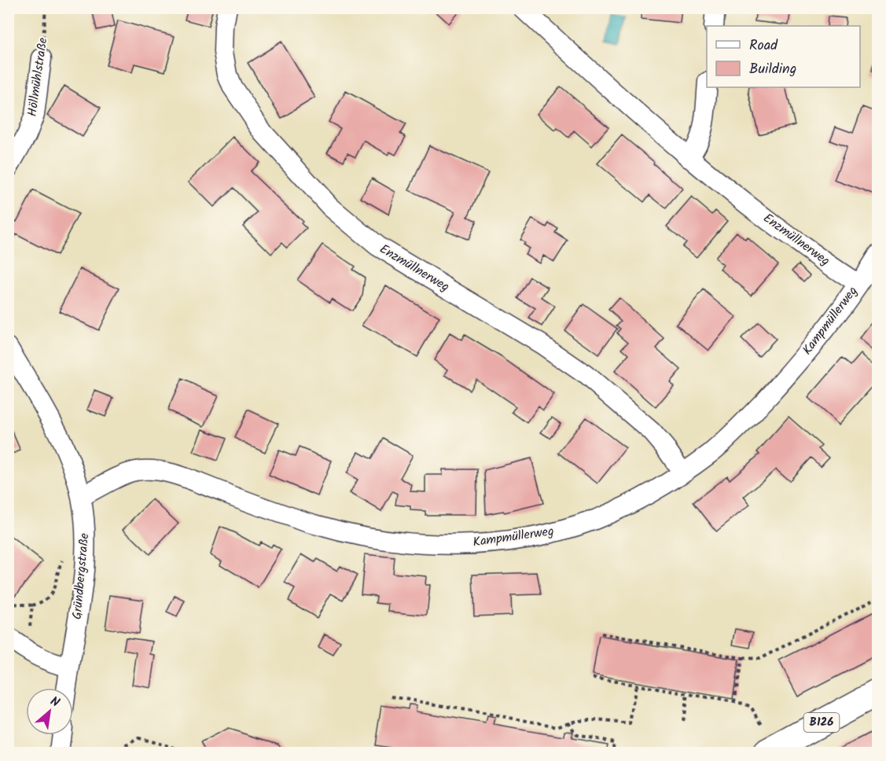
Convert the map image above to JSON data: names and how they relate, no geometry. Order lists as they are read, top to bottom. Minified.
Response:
{"streets":{"main road":["B126"],"street":["Höllmühlstraße","Enzmüllnerweg","Kampmüllerweg","Gründbergstraße"]},"crossings":[["Enzmüllnerweg","Kampmüllerweg"],["Kampmüllerweg","Gründbergstraße"]],"legend":["Road","Building"],"north":"top right"}
